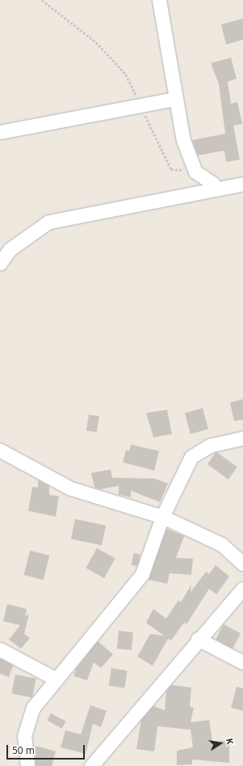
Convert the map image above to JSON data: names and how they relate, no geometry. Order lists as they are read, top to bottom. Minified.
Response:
{"scale_bar":"50 m","north":"right"}
